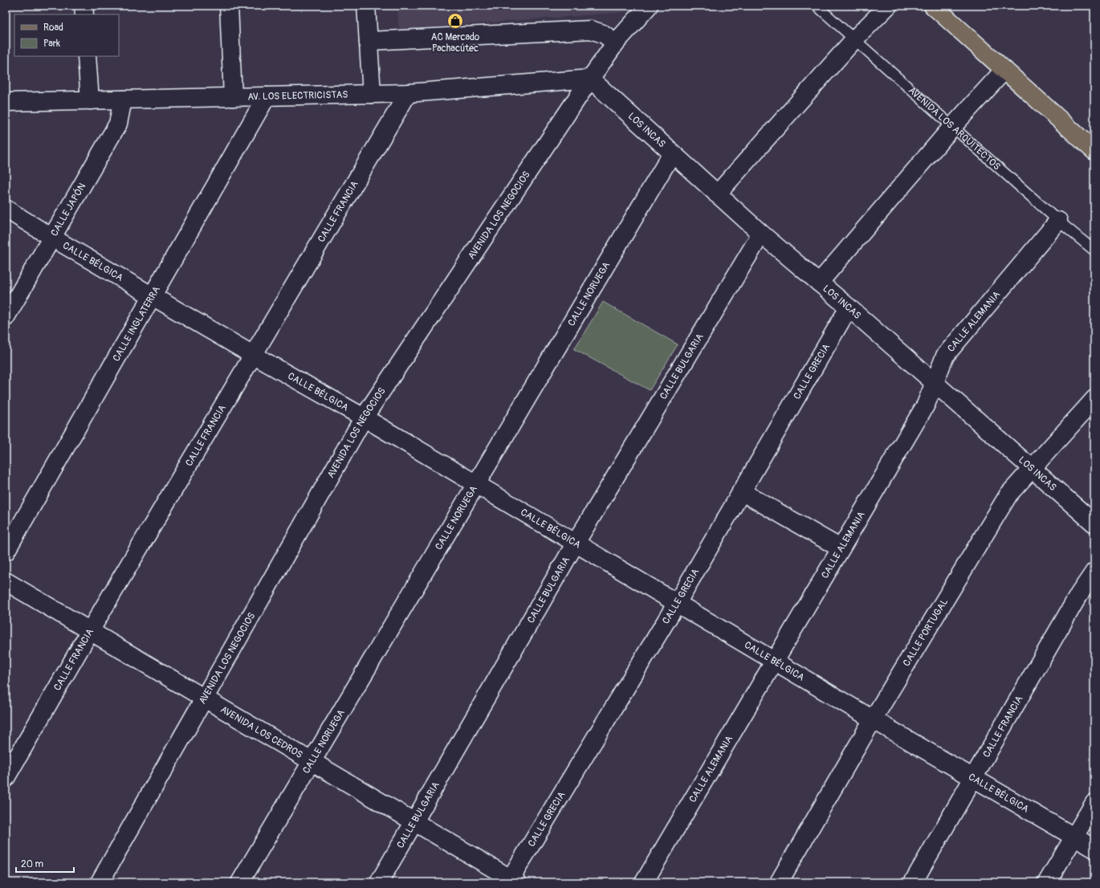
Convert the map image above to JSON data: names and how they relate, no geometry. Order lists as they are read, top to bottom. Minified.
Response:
{"streets":{"street":["AV. LOS ELECTRICISTAS","LOS INCAS","CALLE JAPÓN","CALLE FRANCIA","AVENIDA LOS NEGOCIOS","CALLE BÉLGICA","CALLE NORUEGA","CALLE ALEMANIA","CALLE INGLATERRA","CALLE BULGARIA","CALLE GRECIA","CALLE PORTUGAL","AVENIDA LOS CEDROS"],"lane":["AVENIDA LOS ARQUITECTOS"]},"crossings":[["AV. LOS ELECTRICISTAS","LOS INCAS"],["AV. LOS ELECTRICISTAS","CALLE JAPÓN"],["AV. LOS ELECTRICISTAS","CALLE FRANCIA"],["AV. LOS ELECTRICISTAS","AVENIDA LOS NEGOCIOS"],["AV. LOS ELECTRICISTAS","CALLE INGLATERRA"],["AVENIDA LOS ARQUITECTOS","CALLE ALEMANIA"],["LOS INCAS","AVENIDA LOS NEGOCIOS"],["LOS INCAS","CALLE NORUEGA"],["LOS INCAS","CALLE ALEMANIA"],["LOS INCAS","CALLE BULGARIA"],["LOS INCAS","CALLE GRECIA"],["LOS INCAS","CALLE PORTUGAL"],["CALLE JAPÓN","CALLE BÉLGICA"],["CALLE FRANCIA","CALLE BÉLGICA"],["CALLE FRANCIA","AVENIDA LOS CEDROS"],["AVENIDA LOS NEGOCIOS","CALLE BÉLGICA"],["AVENIDA LOS NEGOCIOS","AVENIDA LOS CEDROS"],["CALLE BÉLGICA","CALLE NORUEGA"],["CALLE BÉLGICA","CALLE ALEMANIA"],["CALLE BÉLGICA","CALLE INGLATERRA"],["CALLE BÉLGICA","CALLE BULGARIA"],["CALLE BÉLGICA","CALLE GRECIA"],["CALLE BÉLGICA","CALLE PORTUGAL"],["CALLE NORUEGA","AVENIDA LOS CEDROS"],["CALLE BULGARIA","AVENIDA LOS CEDROS"],["CALLE GRECIA","AVENIDA LOS CEDROS"]],"places":{"shop":["AC Mercado Pachacútec"]},"legend":["Road","Park"],"scale_bar":"20 m"}
